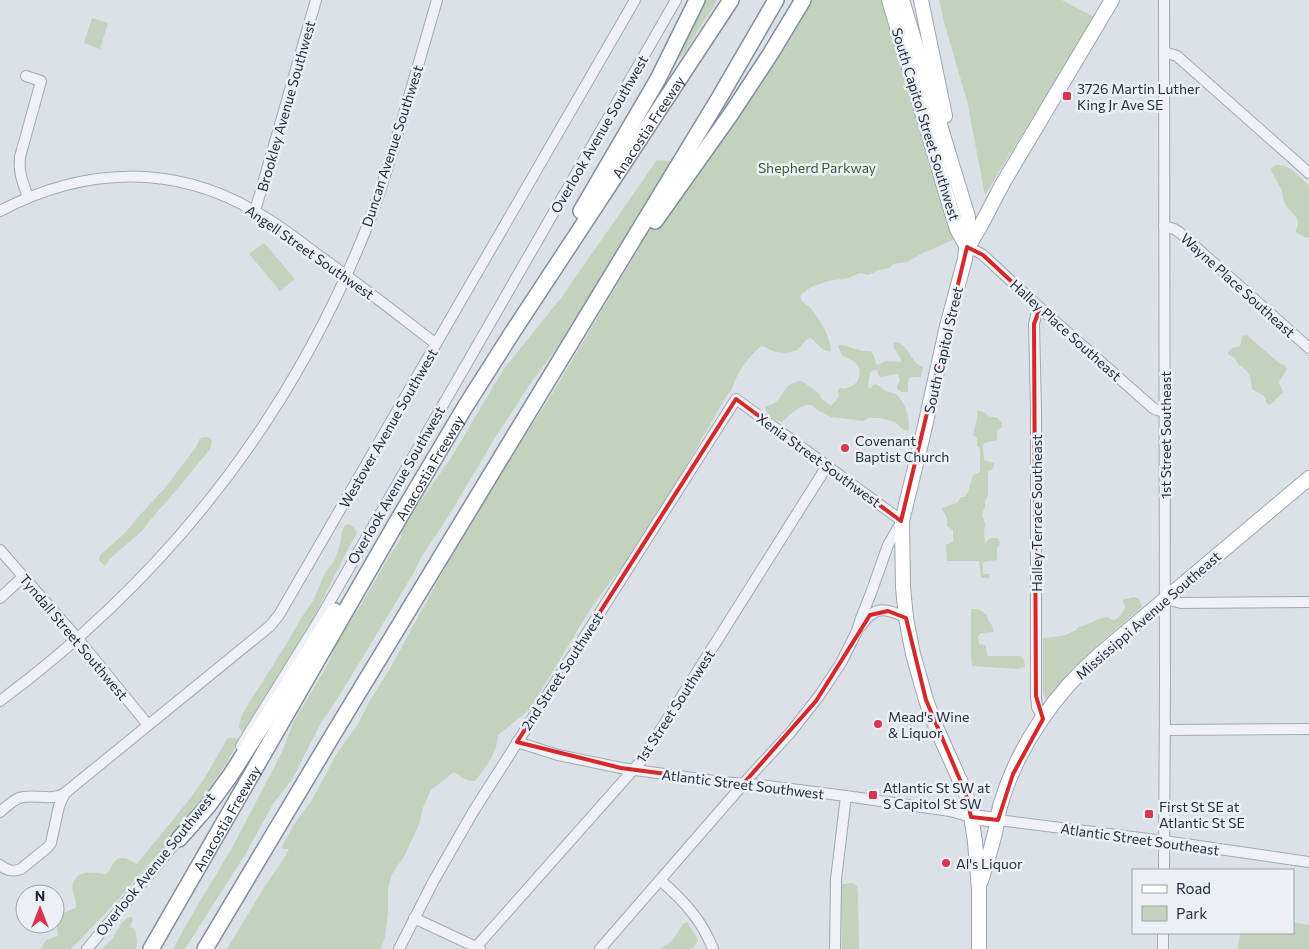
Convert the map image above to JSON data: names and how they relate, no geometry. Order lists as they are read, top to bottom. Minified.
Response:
{"streets":{"highway":["Anacostia Freeway"],"main road":["South Capitol Street Southwest","South Capitol Street","Mississippi Avenue Southeast","Atlantic Street Southeast"],"street":["Brookley Avenue Southwest","Overlook Avenue Southwest","Duncan Avenue Southwest","Angell Street Southwest","Wayne Place Southeast","Halley Place Southeast","Westover Avenue Southwest","1st Street Southeast","Xenia Street Southwest","Halley Terrace Southeast","Tyndall Street Southwest","2nd Street Southwest","1st Street Southwest","Atlantic Street Southwest"]},"crossings":[["Brookley Avenue Southwest","Angell Street Southwest"],["South Capitol Street Southwest","Halley Place Southeast"],["South Capitol Street Southwest","South Capitol Street"],["Duncan Avenue Southwest","Angell Street Southwest"],["Duncan Avenue Southwest","Tyndall Street Southwest"],["Angell Street Southwest","Westover Avenue Southwest"],["Wayne Place Southeast","1st Street Southeast"],["Halley Place Southeast","South Capitol Street"],["Halley Place Southeast","1st Street Southeast"],["Halley Place Southeast","Halley Terrace Southeast"],["South Capitol Street","Xenia Street Southwest"],["South Capitol Street","Mississippi Avenue Southeast"],["South Capitol Street","Atlantic Street Southwest"],["South Capitol Street","Atlantic Street Southeast"],["Westover Avenue Southwest","Tyndall Street Southwest"],["1st Street Southeast","Mississippi Avenue Southeast"],["1st Street Southeast","Atlantic Street Southeast"],["Xenia Street Southwest","2nd Street Southwest"],["Xenia Street Southwest","1st Street Southwest"],["Halley Terrace Southeast","Mississippi Avenue Southeast"],["Mississippi Avenue Southeast","Atlantic Street Southeast"],["2nd Street Southwest","Atlantic Street Southwest"],["1st Street Southwest","Atlantic Street Southwest"],["Atlantic Street Southwest","Atlantic Street Southeast"]],"parks":["Shepherd Parkway"],"places":{"transit":["3726 Martin Luther King Jr Ave SE","Atlantic St SW at S Capitol St SW","First St SE at Atlantic St SE"],"other":["Covenant Baptist Church","Mead's Wine & Liquor","Al's Liquor"]},"legend":["Road","Park"],"north":"top"}
